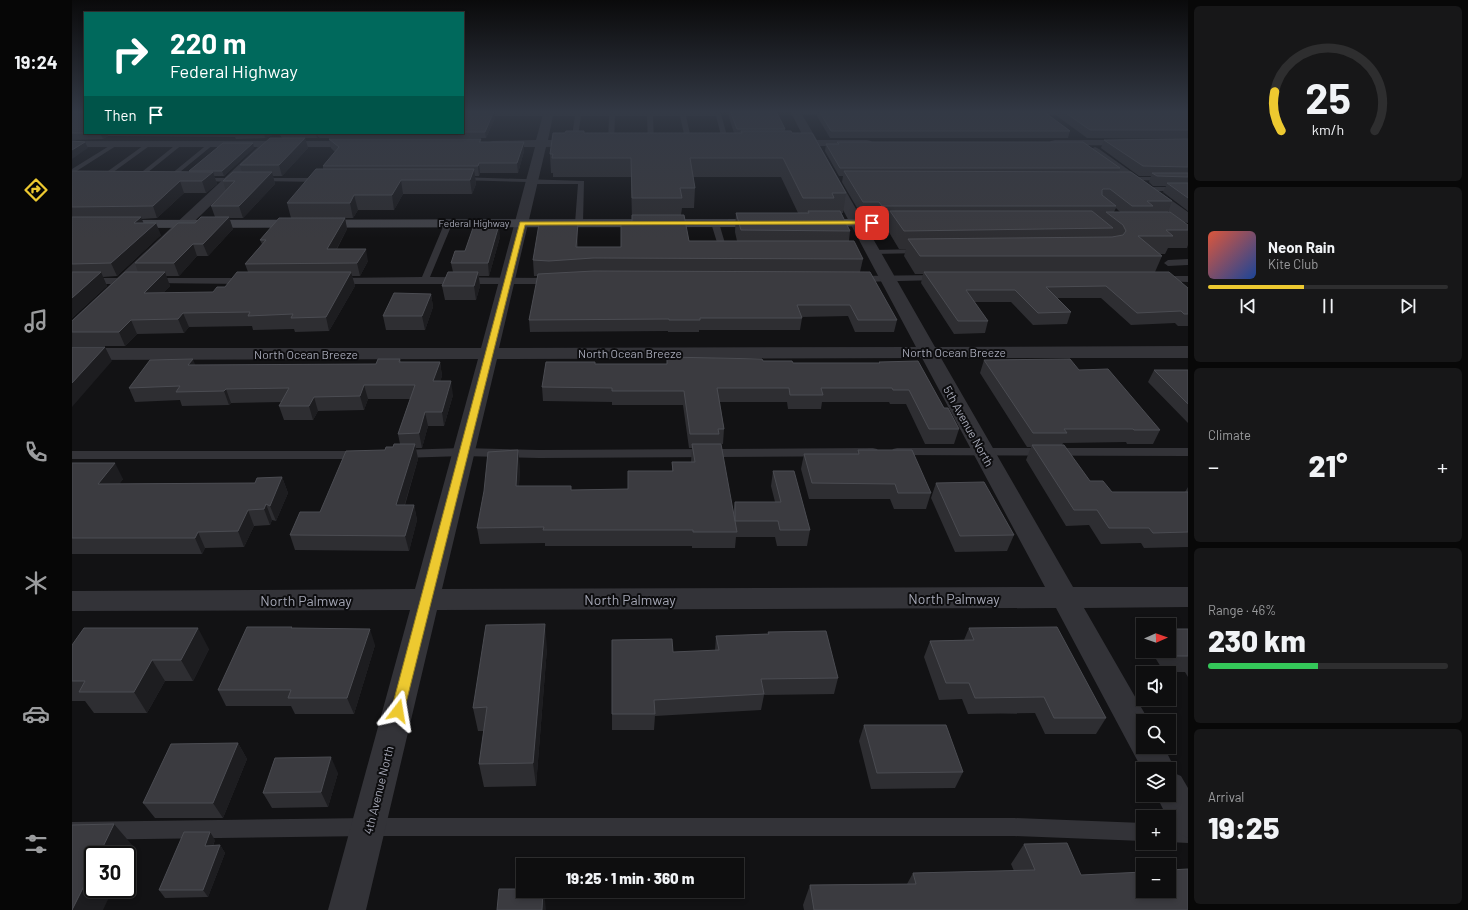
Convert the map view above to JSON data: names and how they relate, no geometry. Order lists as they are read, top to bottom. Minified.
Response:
{"streets":{"main road":["Federal Highway"],"street":["North Ocean Breeze","5th Avenue North","North Palmway","4th Avenue North"]},"crossings":[["Federal Highway","4th Avenue North"],["North Ocean Breeze","5th Avenue North"],["North Ocean Breeze","4th Avenue North"],["5th Avenue North","North Palmway"],["North Palmway","4th Avenue North"]],"north":"right","page":{"tabs":"19:24","turn":["220 m","Federal Highway"],"then":"Then","song":["Neon Rain","Kite Club"],"tile":["Climate",["Range · 46%","230 km"],["Arrival","19:25"]],"heat":["−","21°","+"],"map_buttons":["+","−"],"limit":"30","trip":"19:25 · 1 min · 360 m","gauge":["25","km/h"]}}
